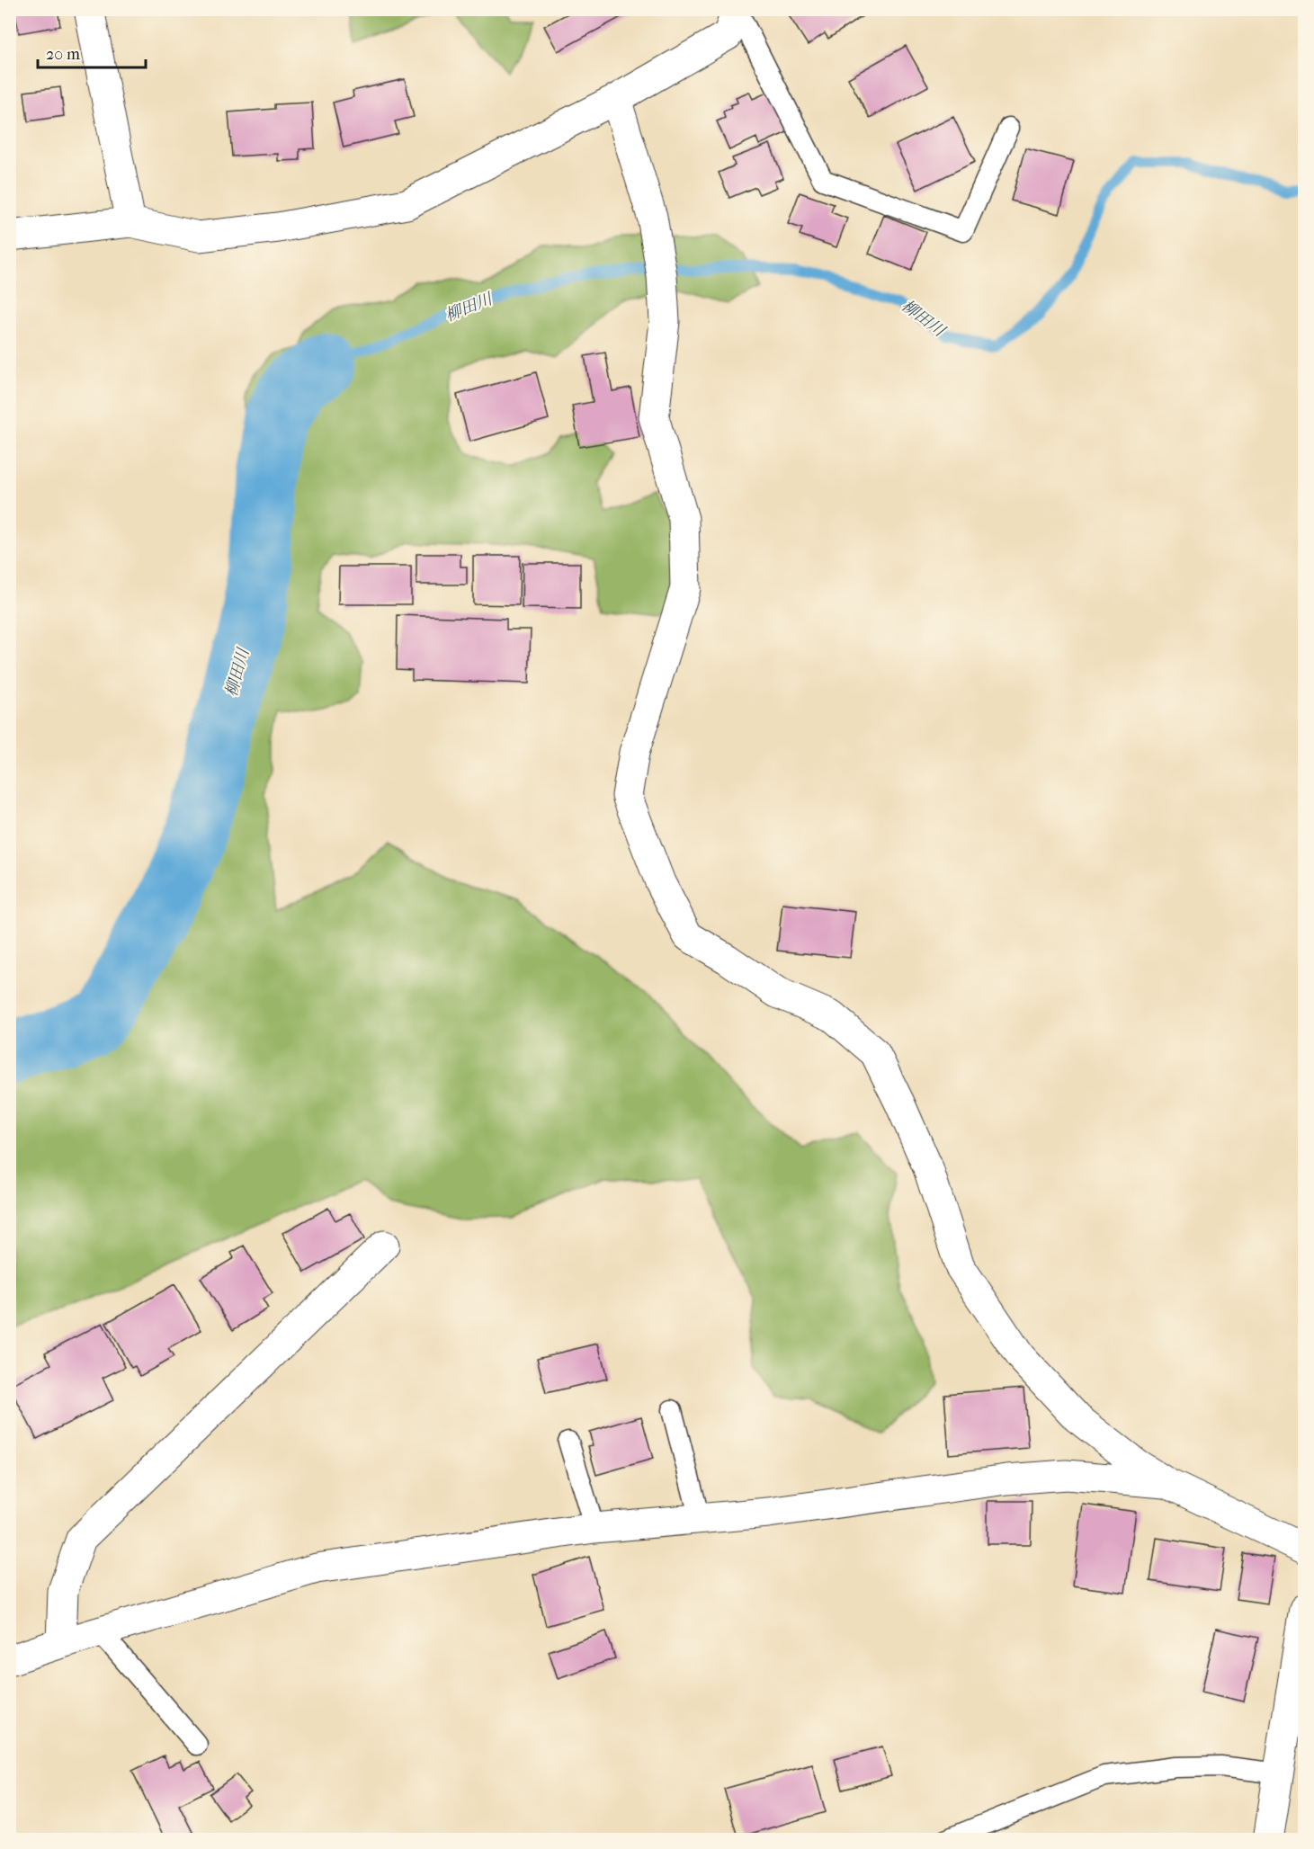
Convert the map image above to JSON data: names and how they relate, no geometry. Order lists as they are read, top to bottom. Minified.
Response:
{"water":["柳田川"],"scale_bar":"20 m"}
